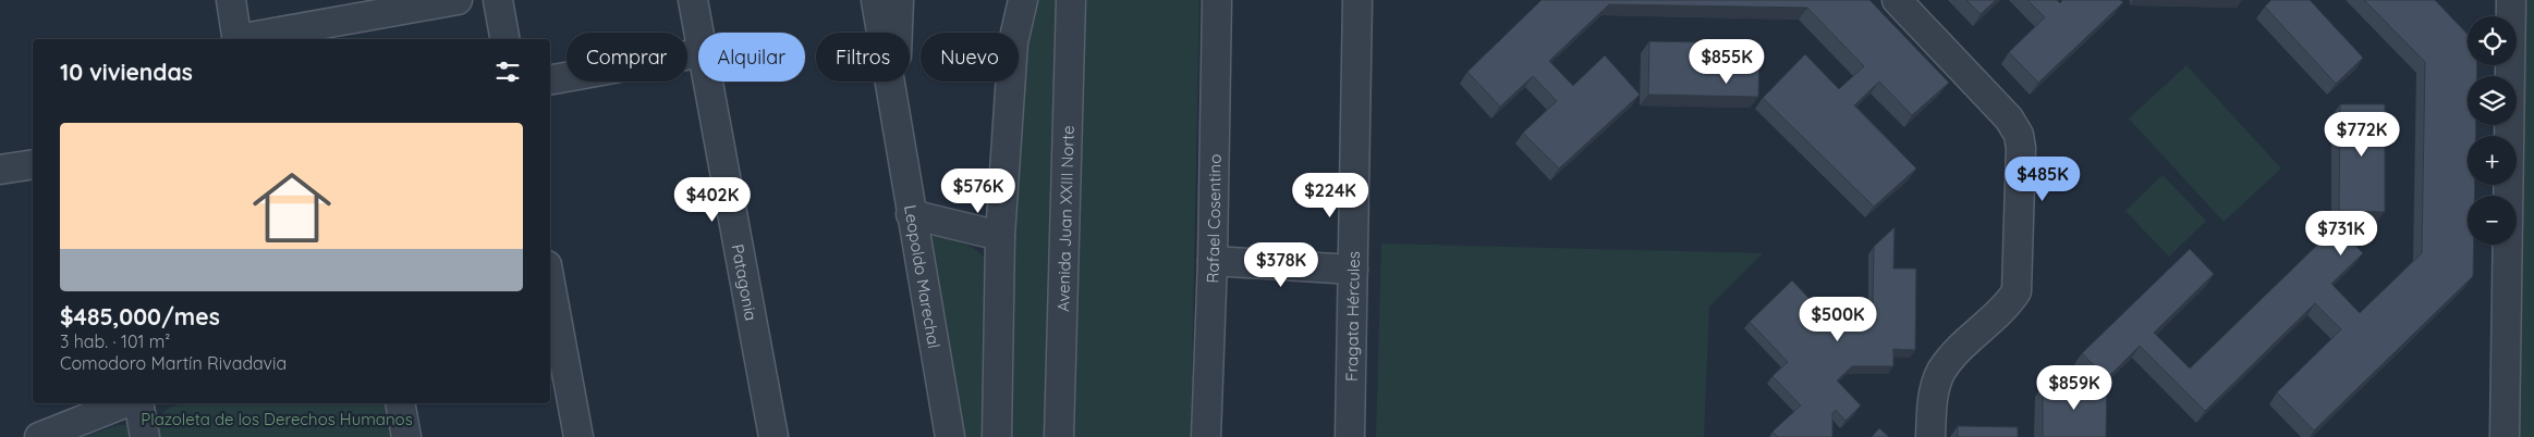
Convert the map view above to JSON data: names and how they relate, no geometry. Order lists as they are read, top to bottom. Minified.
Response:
{"streets":{"street":["Avenida Juan XXIII Norte","Rafael Cosentino","Leopoldo Marechal","Patagonia","Fragata Hércules"]},"parks":["Plazoleta de los Derechos Humanos"],"page":{"map_buttons":["+","−"],"chip":["Comprar","Alquilar","Filtros","Nuevo"],"price":["$855K","$772K","$485K","$576K","$224K","$402K","$731K","$378K","$500K","$859K"],"heading":"10 viviendas","list":[{"name":"$485,000/mes","note":"3 hab. · 101 m² · Comodoro Martín Rivadavia"}]}}
